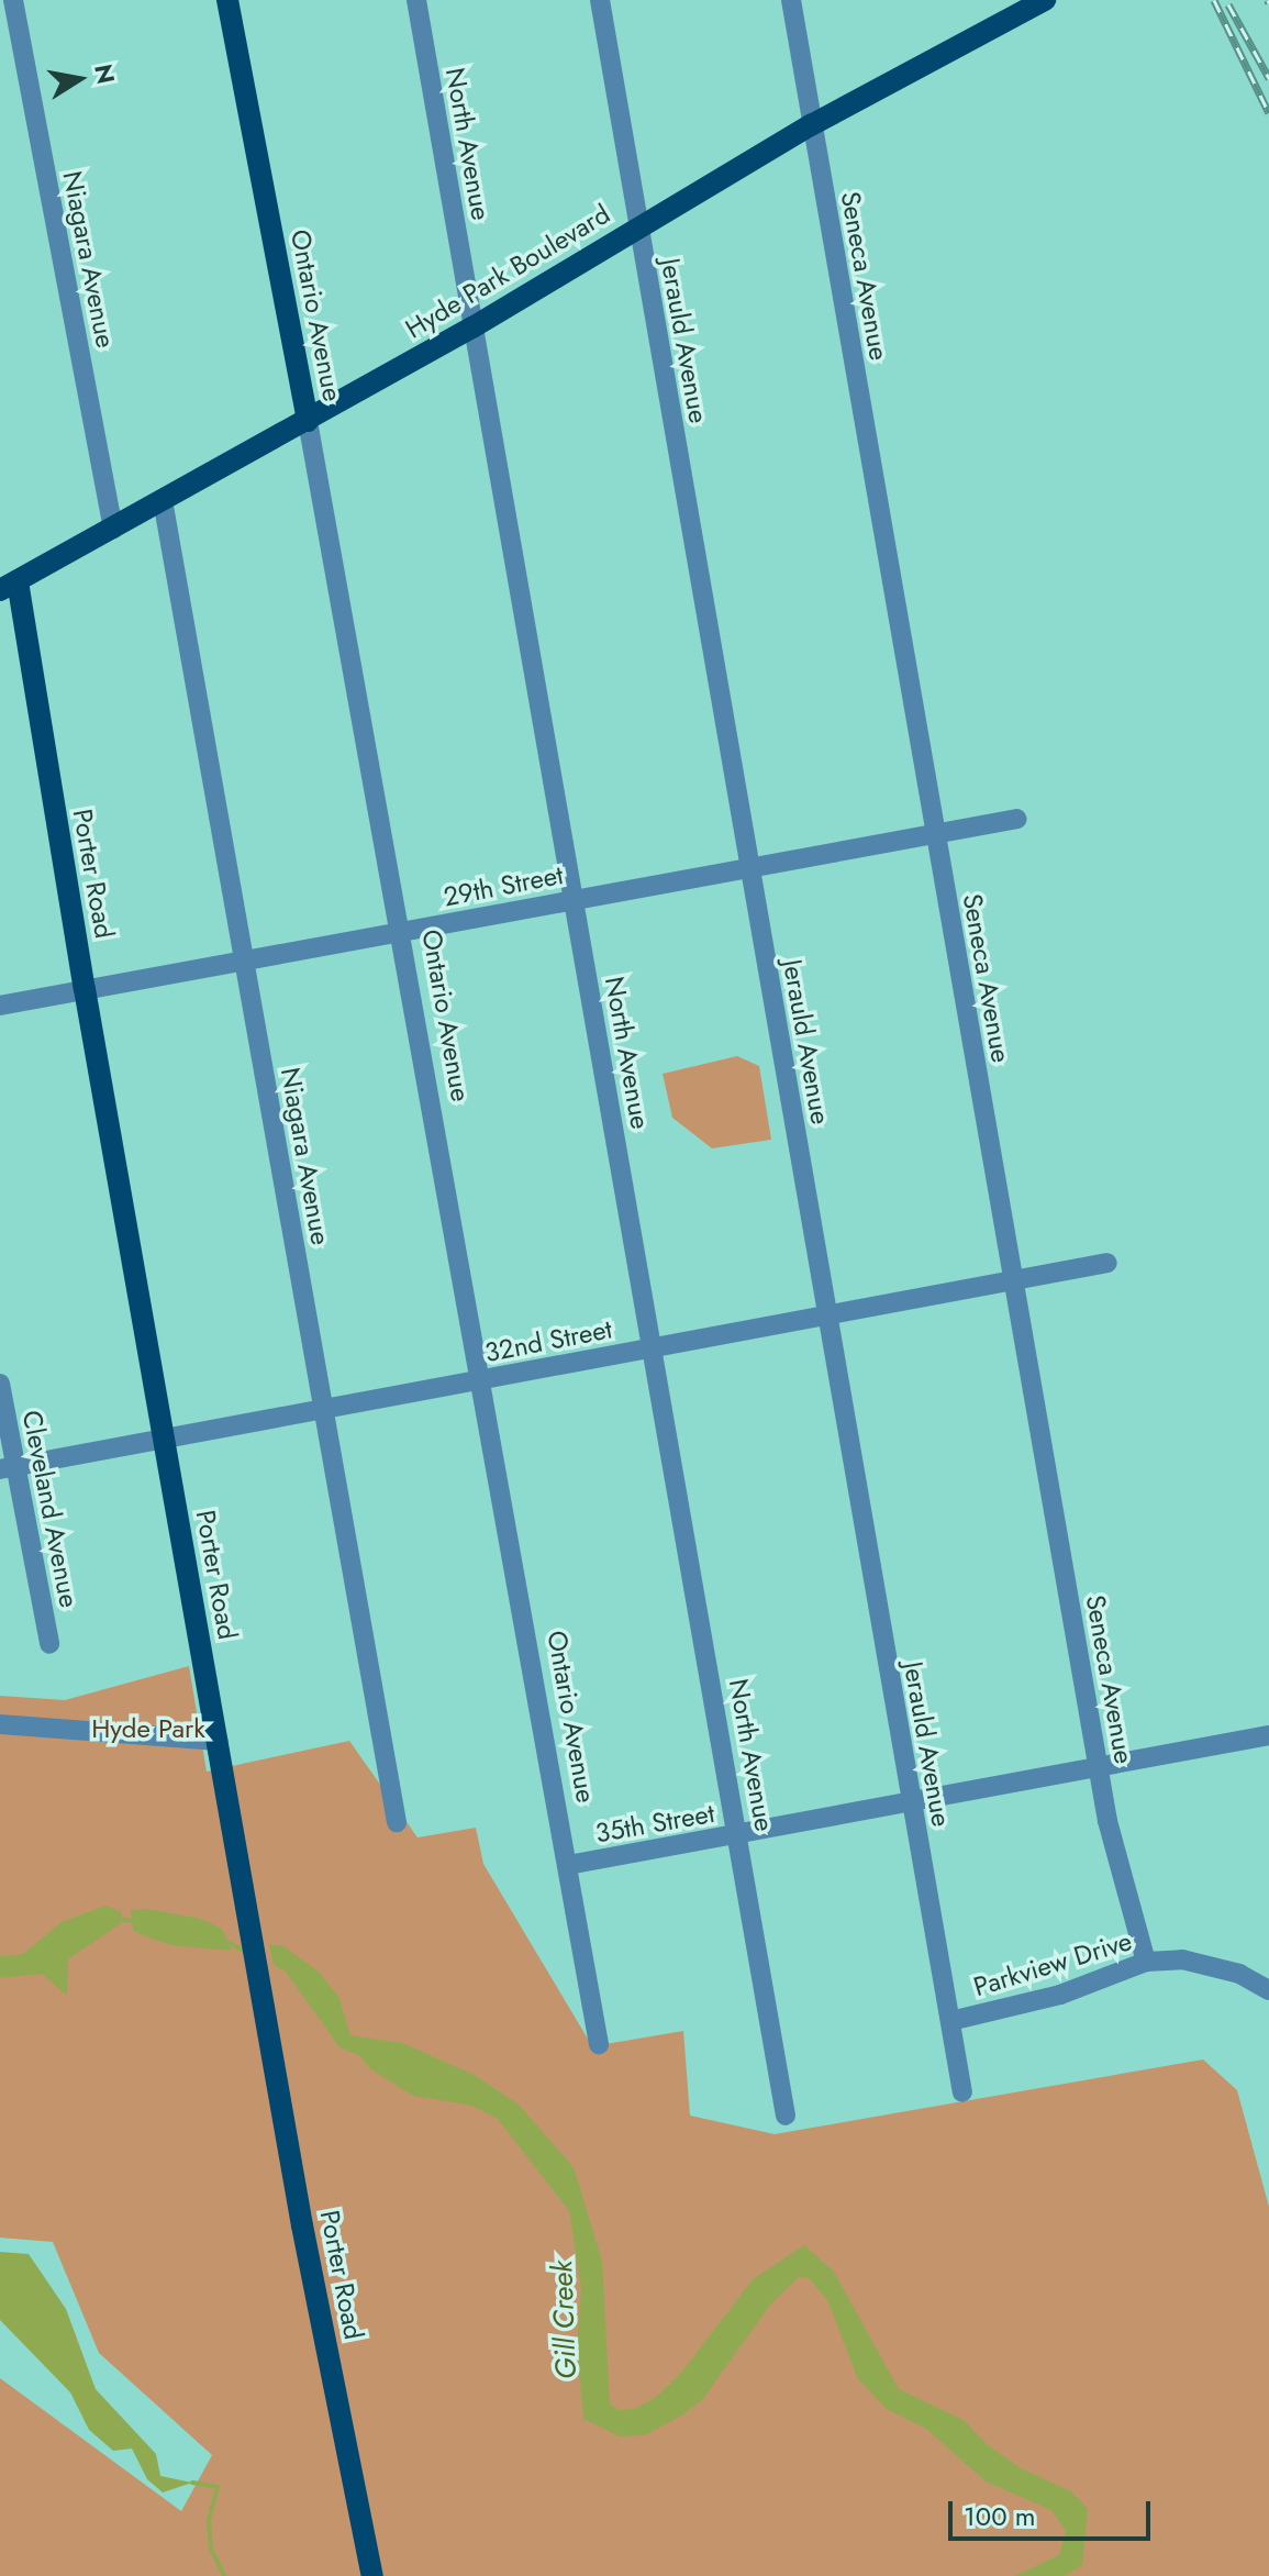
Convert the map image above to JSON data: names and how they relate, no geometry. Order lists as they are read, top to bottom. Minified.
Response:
{"streets":{"main road":["Hyde Park Boulevard","Ontario Avenue","Porter Road"],"street":["North Avenue","Niagara Avenue","Seneca Avenue","Jerauld Avenue","29th Street","32nd Street","Cleveland Avenue","35th Street","Parkview Drive"]},"crossings":[["North Avenue","Hyde Park Boulevard"],["North Avenue","29th Street"],["North Avenue","32nd Street"],["North Avenue","35th Street"],["Niagara Avenue","Hyde Park Boulevard"],["Niagara Avenue","29th Street"],["Niagara Avenue","32nd Street"],["Hyde Park Boulevard","Seneca Avenue"],["Hyde Park Boulevard","Ontario Avenue"],["Hyde Park Boulevard","Jerauld Avenue"],["Hyde Park Boulevard","Porter Road"],["Seneca Avenue","29th Street"],["Seneca Avenue","32nd Street"],["Seneca Avenue","35th Street"],["Seneca Avenue","Parkview Drive"],["Ontario Avenue","29th Street"],["Ontario Avenue","32nd Street"],["Ontario Avenue","35th Street"],["Jerauld Avenue","29th Street"],["Jerauld Avenue","32nd Street"],["Jerauld Avenue","35th Street"],["Jerauld Avenue","Parkview Drive"],["Porter Road","29th Street"],["Porter Road","32nd Street"],["32nd Street","Cleveland Avenue"]],"water":["Gill Creek"],"parks":["Hyde Park"],"scale_bar":"100 m","north":"right"}
